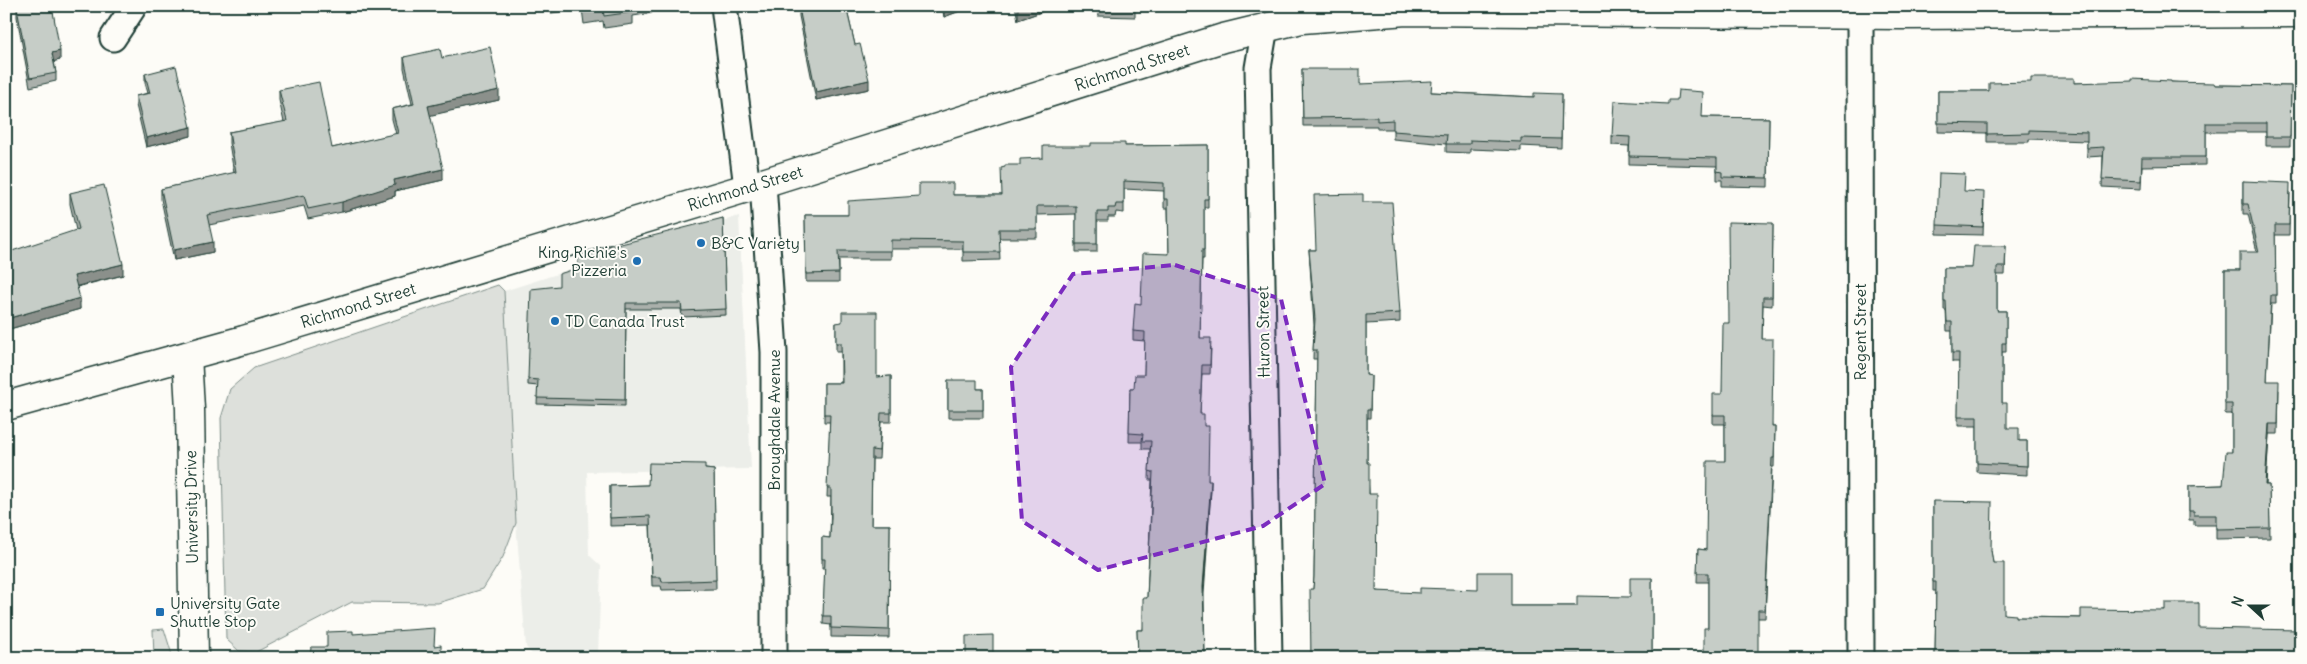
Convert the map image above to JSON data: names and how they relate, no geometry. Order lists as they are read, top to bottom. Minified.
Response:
{"streets":{"main road":["Richmond Street","University Drive"],"street":["Huron Street","Regent Street","Broughdale Avenue"]},"crossings":[["Richmond Street","Huron Street"],["Richmond Street","Regent Street"],["Richmond Street","Broughdale Avenue"],["Richmond Street","University Drive"]],"places":{"other":["B&C Variety","King Richie's Pizzeria","TD Canada Trust"],"transit":["University Gate Shuttle Stop"]},"north":"left"}
